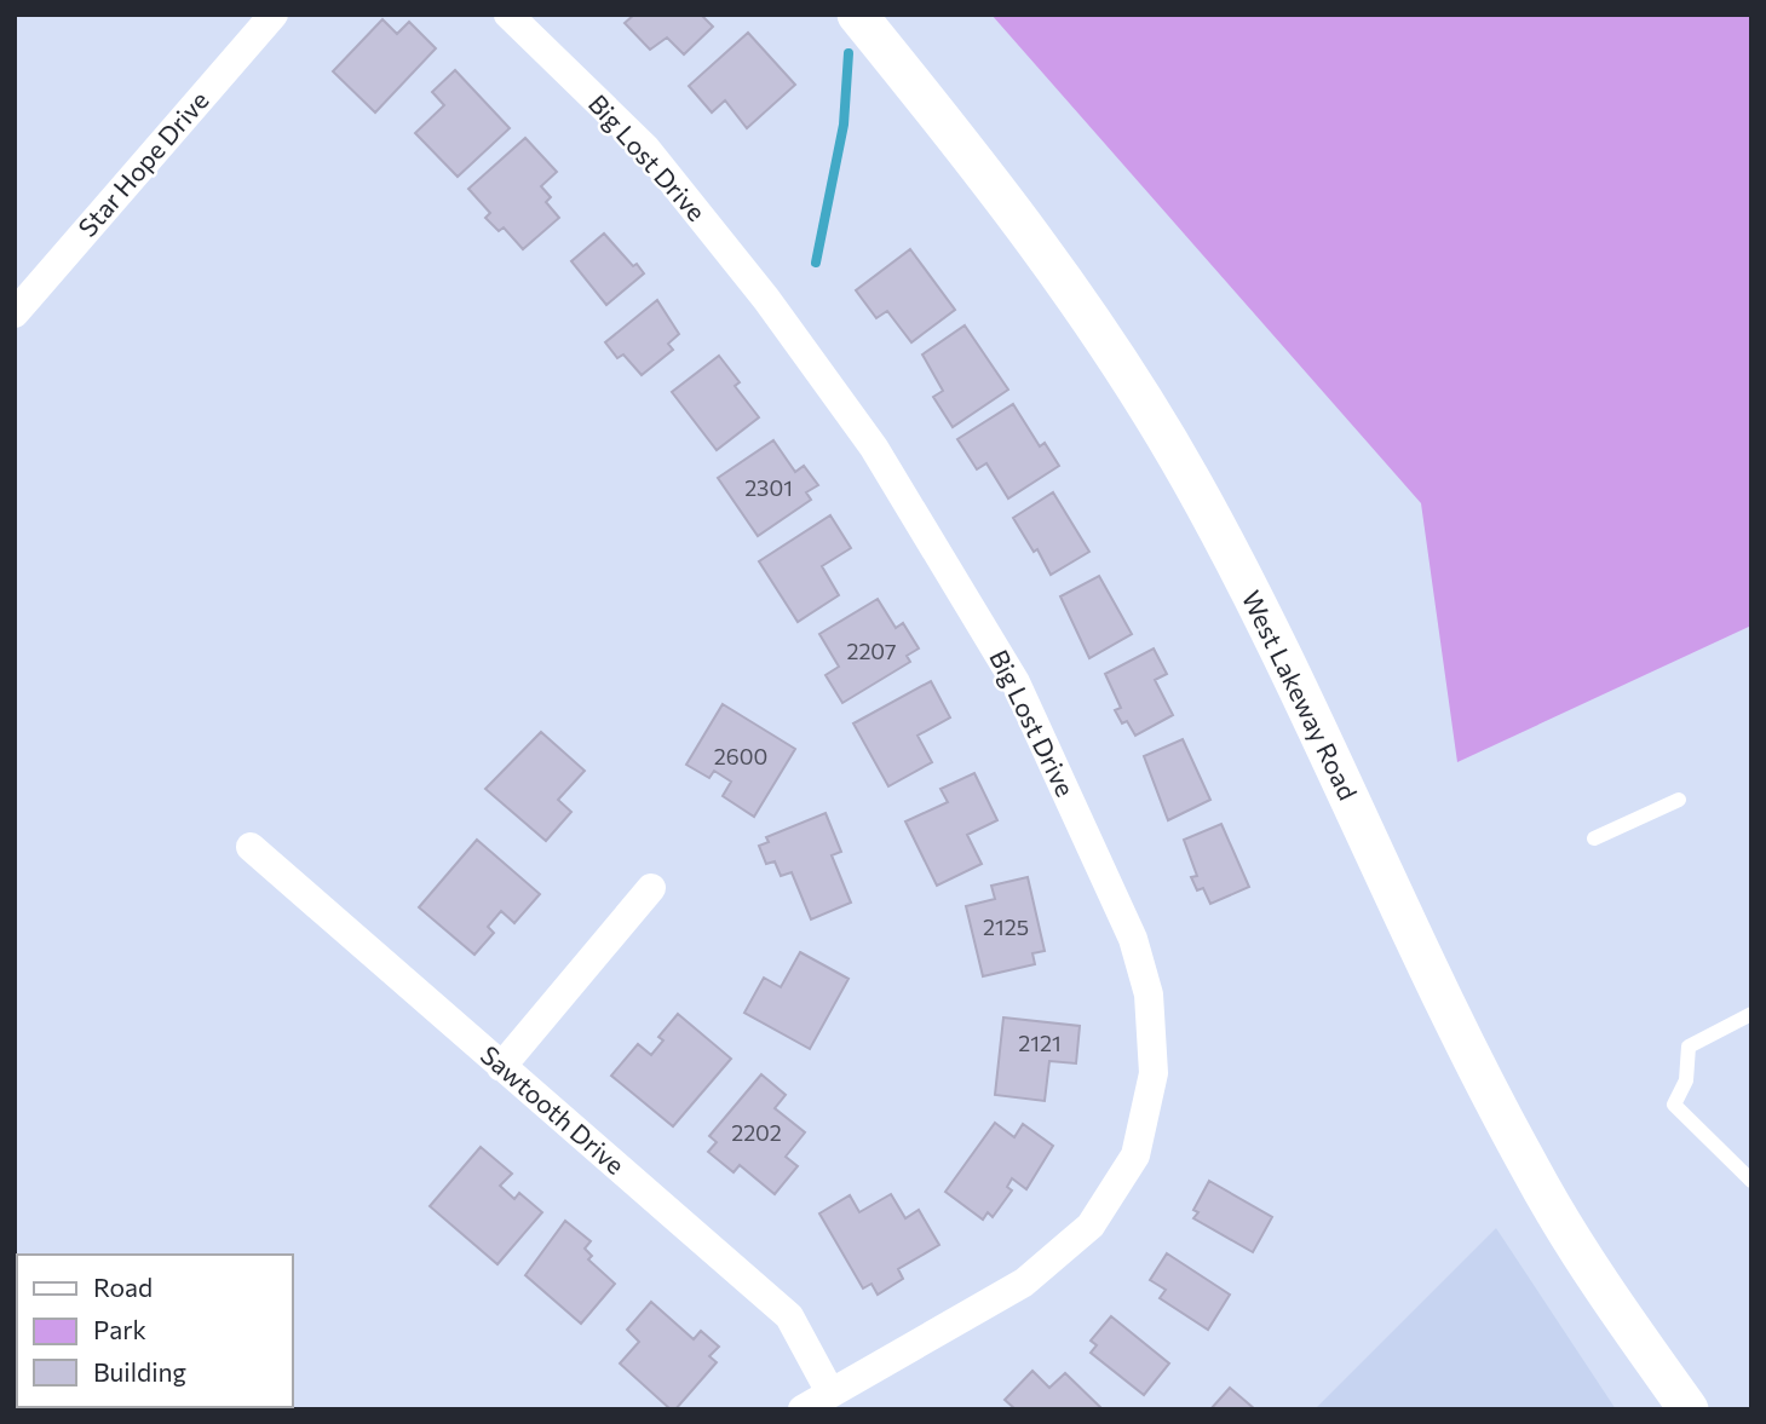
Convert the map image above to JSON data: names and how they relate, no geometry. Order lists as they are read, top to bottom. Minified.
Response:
{"streets":{"street":["Big Lost Drive","Star Hope Drive","West Lakeway Road","Sawtooth Drive"]},"crossings":[["Big Lost Drive","Sawtooth Drive"]],"house_numbers":["2301","2207","2600","2125","2121","2202"],"legend":["Road","Park","Building"]}
